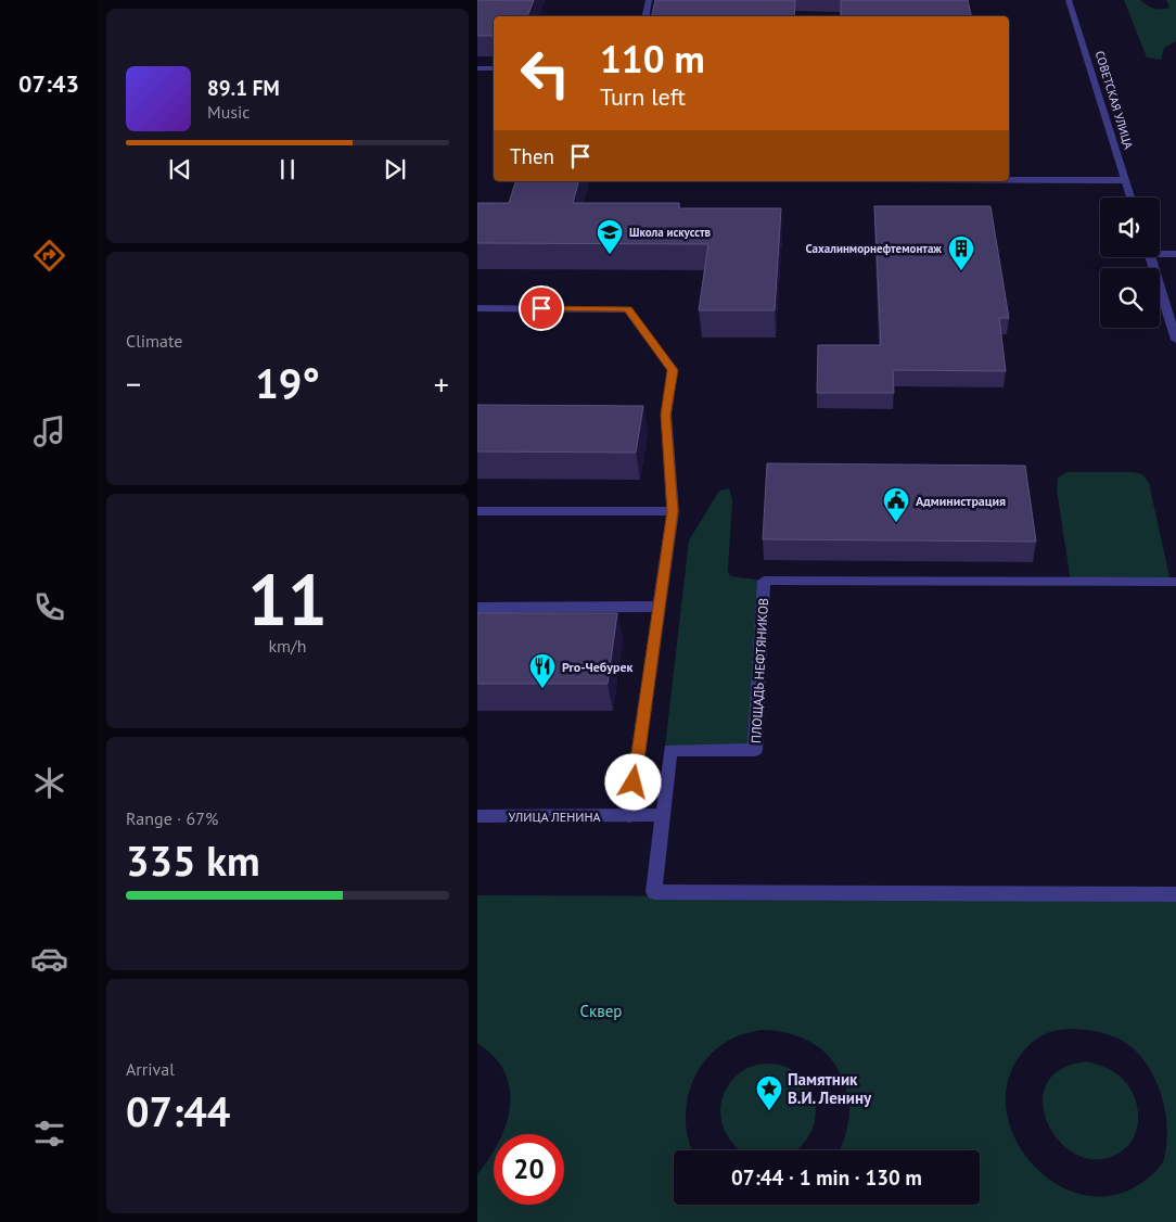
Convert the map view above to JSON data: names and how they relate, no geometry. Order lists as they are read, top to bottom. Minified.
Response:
{"streets":{"street":["СОВЕТСКАЯ УЛИЦА","ПЛОЩАДЬ НЕФТЯНИКОВ","УЛИЦА ЛЕНИНА"]},"crossings":[["ПЛОЩАДЬ НЕФТЯНИКОВ","УЛИЦА ЛЕНИНА"]],"parks":["Сквер"],"places":{"school or university":["Школа искусств"],"building":["Сахалинморнефтемонтаж"],"public building":["Администрация"],"restaurant":["Pro-Чебурек"],"place":["Памятник В.И. Ленину"]},"page":{"tabs":"07:43","turn":["110 m","Turn left"],"song":["89.1 FM","Music"],"then":"Then","tile":["Climate",["11","km/h"],["Range · 67%","335 km"],["Arrival","07:44"]],"heat":["−","19°","+"],"limit":"20","trip":"07:44 · 1 min · 130 m"}}
